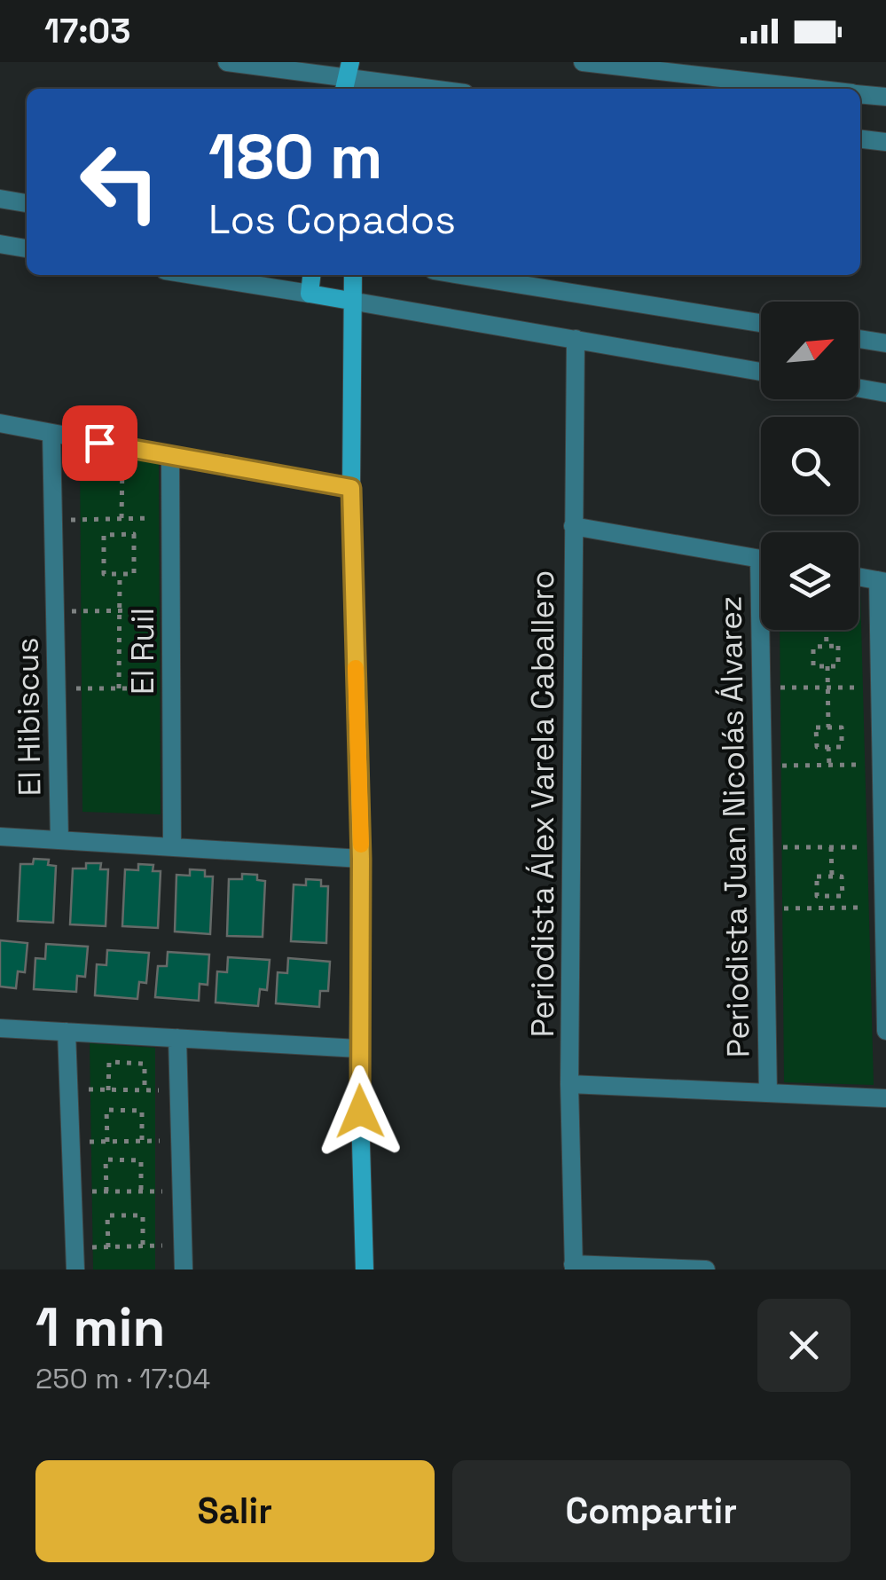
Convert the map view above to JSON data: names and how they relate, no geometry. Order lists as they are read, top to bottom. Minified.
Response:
{"streets":{"street":["El Ruil","El Hibiscus","Periodista Álex Varela Caballero","Periodista Juan Nicolás Álvarez"]},"north":"top right","page":{"status":"17:03","turn":["180 m","Los Copados"],"heading":["1 min","250 m · 17:04"],"buttons":["Salir","Compartir"]}}
